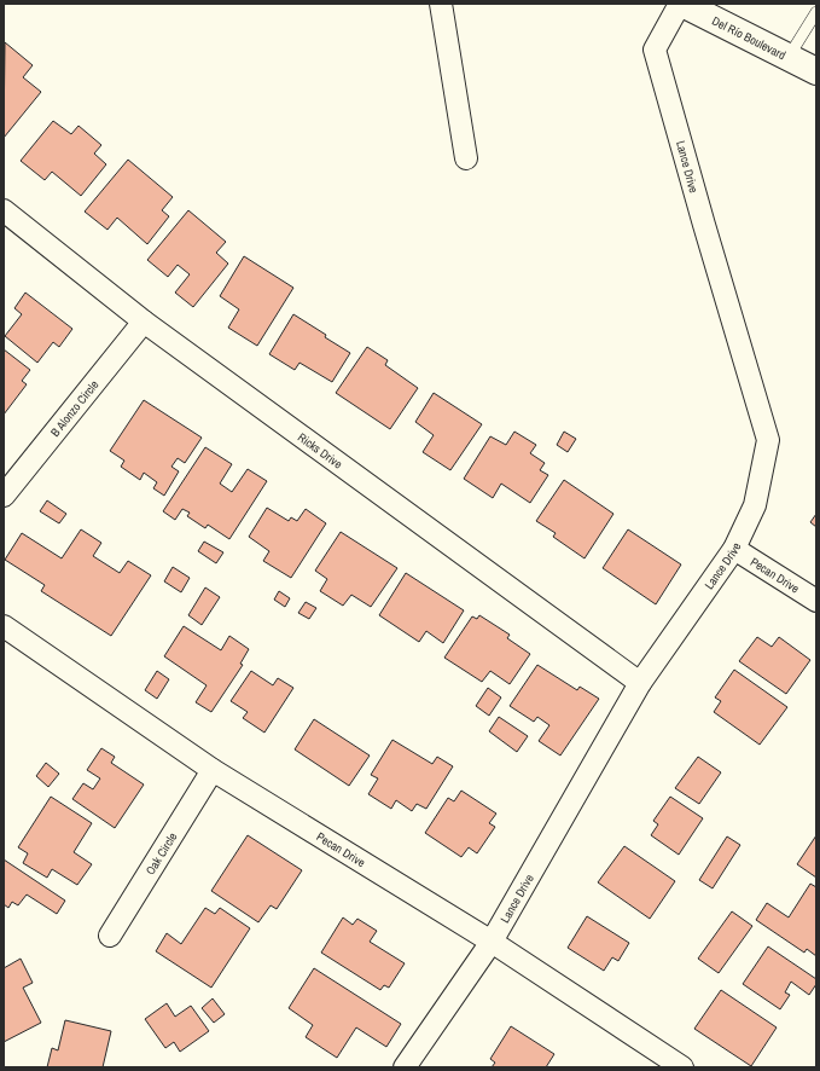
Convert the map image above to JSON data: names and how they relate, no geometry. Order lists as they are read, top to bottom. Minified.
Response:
{"streets":{"main road":["Del Río Boulevard"],"street":["Lance Drive","B Alonzo Circle","Ricks Drive","Pecan Drive","Oak Circle"]},"crossings":[["Del Río Boulevard","Lance Drive"],["Lance Drive","Ricks Drive"],["Lance Drive","Pecan Drive"],["B Alonzo Circle","Ricks Drive"],["Pecan Drive","Oak Circle"]]}
